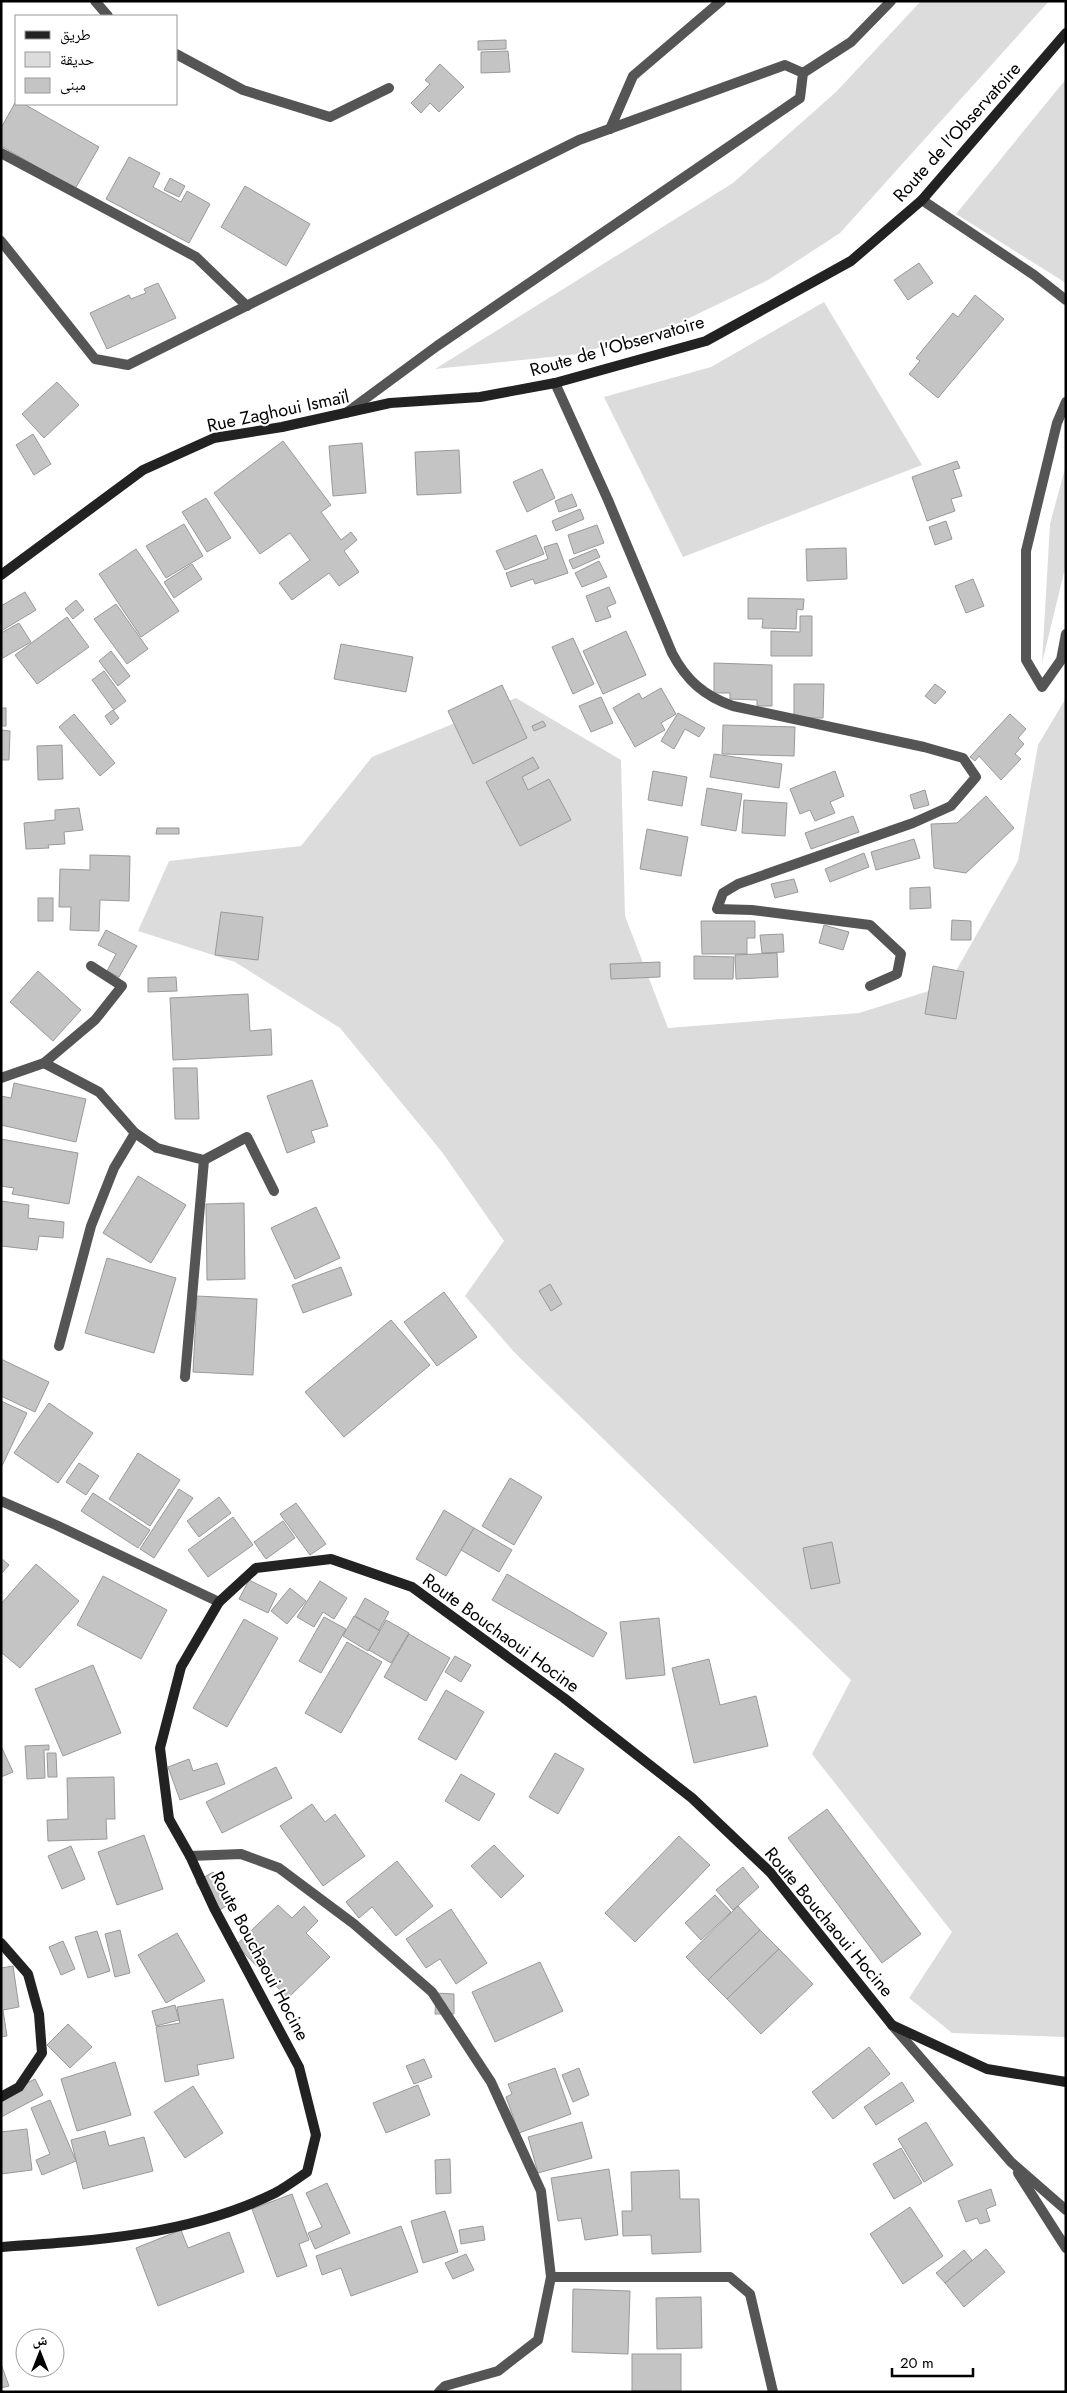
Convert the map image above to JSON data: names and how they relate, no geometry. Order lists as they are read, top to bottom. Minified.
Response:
{"streets":{"street":["Route de l'Observatoire","Rue Zaghoui Ismaïl","Route Bouchaoui Hocine"]},"crossings":[["Route de l'Observatoire","Rue Zaghoui Ismaïl"]],"legend":["طريق","حديقة","مبنى"],"scale_bar":"20 m","north":"top"}
